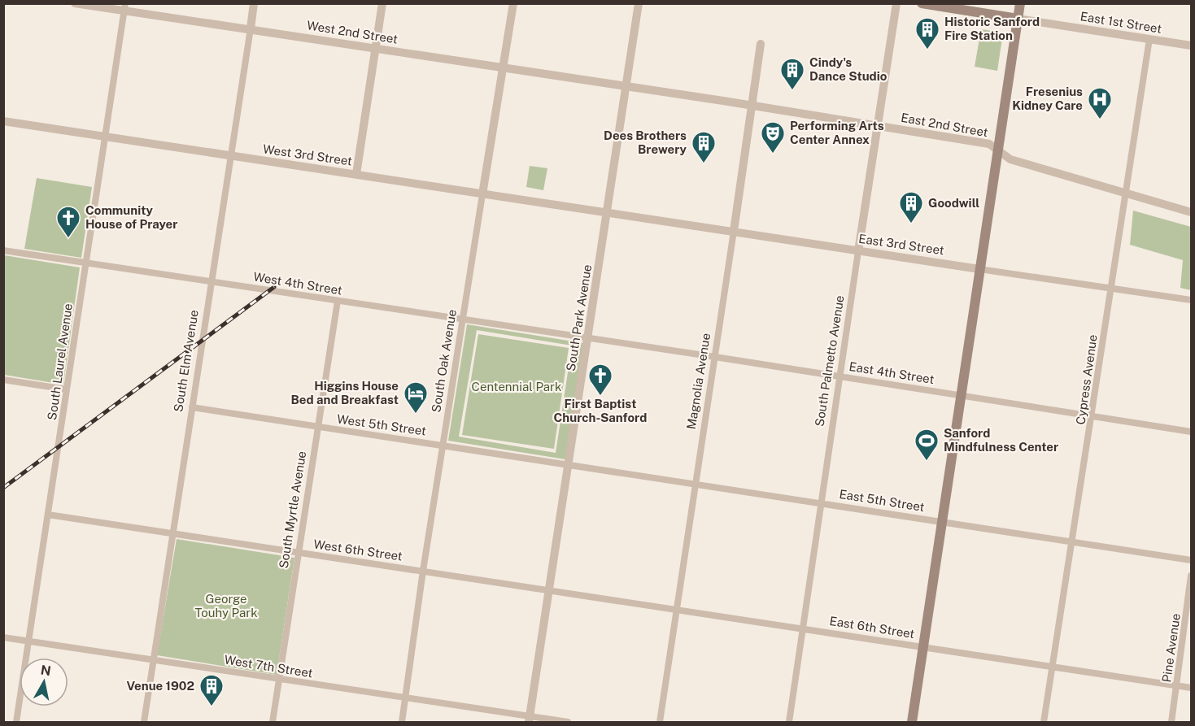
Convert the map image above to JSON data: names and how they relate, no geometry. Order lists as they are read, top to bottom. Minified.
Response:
{"streets":{"street":["East 1st Street","West 2nd Street","East 2nd Street","West 3rd Street","East 3rd Street","West 4th Street","South Park Avenue","South Elm Avenue","South Oak Avenue","South Palmetto Avenue","South Laurel Avenue","East 4th Street","Cypress Avenue","Magnolia Avenue","West 5th Street","East 5th Street","South Myrtle Avenue","West 6th Street","East 6th Street","Pine Avenue","West 7th Street"]},"crossings":[["East 1st Street","Cypress Avenue"],["West 2nd Street","East 2nd Street"],["West 2nd Street","South Park Avenue"],["West 2nd Street","South Elm Avenue"],["West 2nd Street","South Oak Avenue"],["West 2nd Street","South Laurel Avenue"],["East 2nd Street","South Park Avenue"],["East 2nd Street","South Palmetto Avenue"],["East 2nd Street","Cypress Avenue"],["East 2nd Street","Magnolia Avenue"],["West 3rd Street","East 3rd Street"],["West 3rd Street","South Park Avenue"],["West 3rd Street","South Elm Avenue"],["West 3rd Street","South Oak Avenue"],["West 3rd Street","South Laurel Avenue"],["East 3rd Street","South Park Avenue"],["East 3rd Street","South Palmetto Avenue"],["East 3rd Street","Cypress Avenue"],["East 3rd Street","Magnolia Avenue"],["West 4th Street","South Park Avenue"],["West 4th Street","South Elm Avenue"],["West 4th Street","South Oak Avenue"],["West 4th Street","South Laurel Avenue"],["West 4th Street","East 4th Street"],["West 4th Street","South Myrtle Avenue"],["South Park Avenue","East 4th Street"],["South Park Avenue","West 5th Street"],["South Park Avenue","East 5th Street"],["South Park Avenue","West 6th Street"],["South Park Avenue","East 6th Street"],["South Park Avenue","West 7th Street"],["South Elm Avenue","West 5th Street"],["South Elm Avenue","West 6th Street"],["South Elm Avenue","West 7th Street"],["South Oak Avenue","West 5th Street"],["South Oak Avenue","West 6th Street"],["South Oak Avenue","West 7th Street"],["South Palmetto Avenue","East 4th Street"],["South Palmetto Avenue","East 5th Street"],["South Palmetto Avenue","East 6th Street"],["South Laurel Avenue","West 6th Street"],["South Laurel Avenue","West 7th Street"],["East 4th Street","Cypress Avenue"],["East 4th Street","Magnolia Avenue"],["Cypress Avenue","East 5th Street"],["Cypress Avenue","East 6th Street"],["Magnolia Avenue","East 5th Street"],["Magnolia Avenue","East 6th Street"],["West 5th Street","East 5th Street"],["West 5th Street","South Myrtle Avenue"],["South Myrtle Avenue","West 6th Street"],["South Myrtle Avenue","West 7th Street"],["West 6th Street","East 6th Street"],["East 6th Street","Pine Avenue"]],"parks":["Centennial Park","George Touhy Park"],"places":{"building":["Historic Sanford Fire Station","Cindy's Dance Studio","Dees Brothers Brewery","Goodwill","Venue 1902"],"hospital":["Fresenius Kidney Care"],"theatre":["Performing Arts Center Annex"],"church":["Community House of Prayer","First Baptist Church-Sanford"],"hotel":["Higgins House Bed and Breakfast"],"sports":["Sanford Mindfulness Center"]},"north":"top"}
